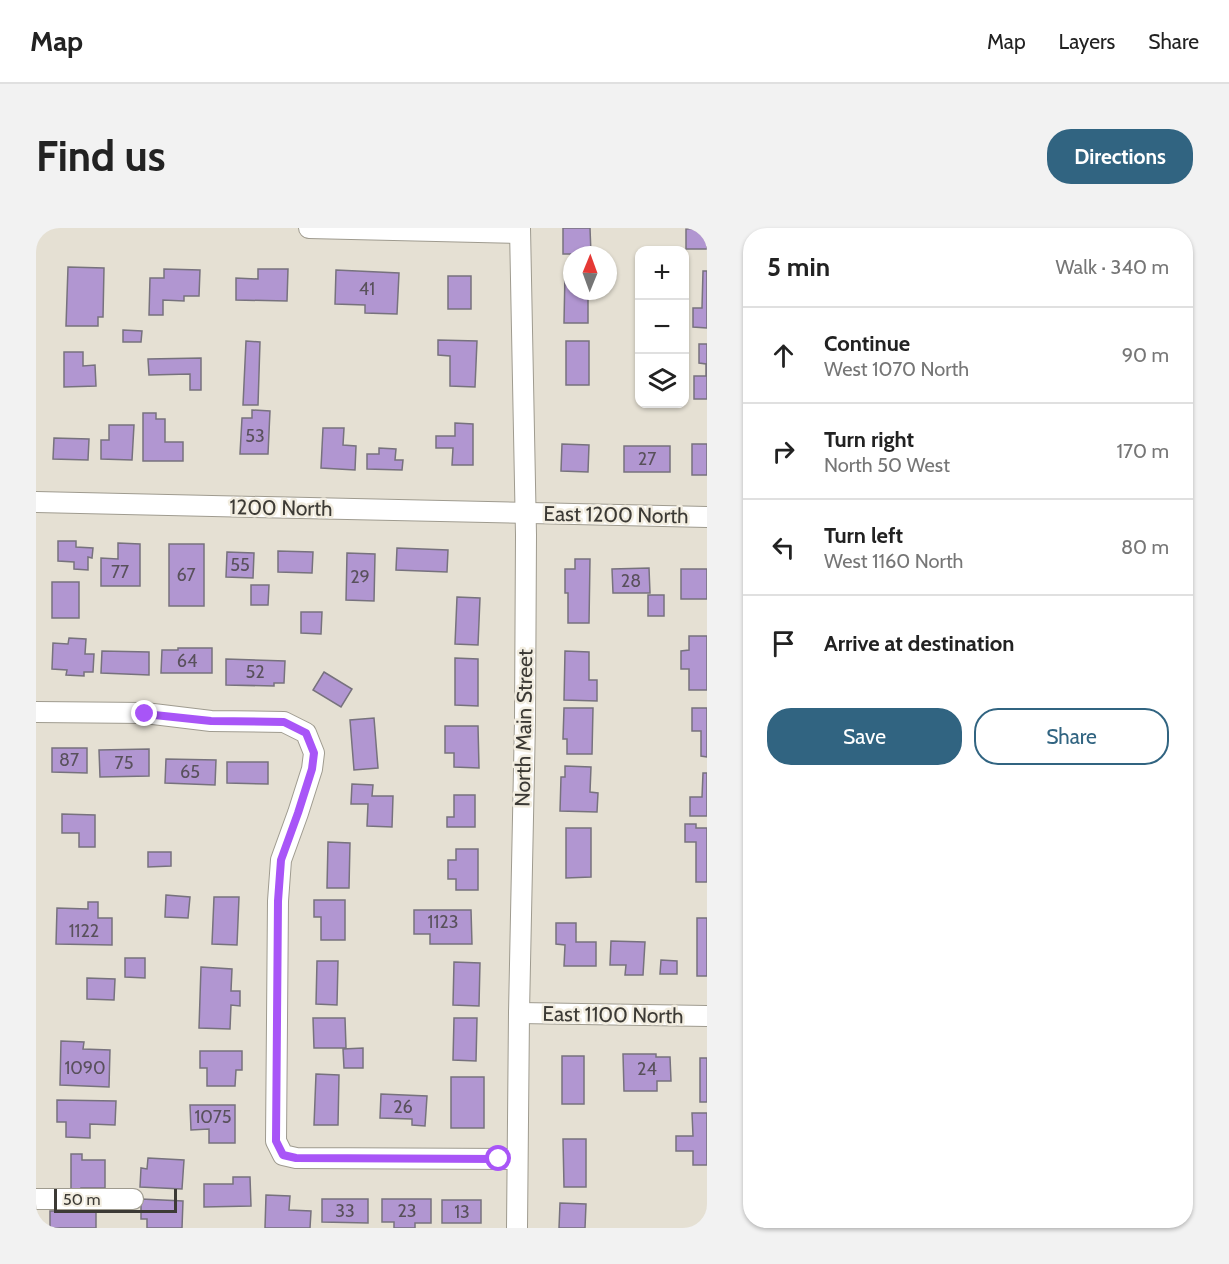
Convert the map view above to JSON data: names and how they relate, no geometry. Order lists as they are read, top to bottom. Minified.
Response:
{"streets":{"street":["1200 North","East 1200 North","North Main Street","East 1100 North"]},"crossings":[["1200 North","East 1200 North"],["1200 North","North Main Street"],["East 1200 North","North Main Street"],["North Main Street","East 1100 North"]],"house_numbers":["41","53","27","55","77","67","29","28","64","52","87","75","65","1123","1122","1090","24","26","1075","33","23","13"],"scale_bar":"50 m","north":"top","page":{"header":"Map","nav":["Map","Layers","Share"],"buttons":["Directions",["Save","Share"]],"title":"Find us","heading":["5 min","Walk · 340 m"],"map_buttons":["+","−"],"list":[["Continue","West 1070 North","90 m"],["Turn right","North 50 West","170 m"],["Turn left","West 1160 North","80 m"],"Arrive at destination"],"scale":"50 m"}}
